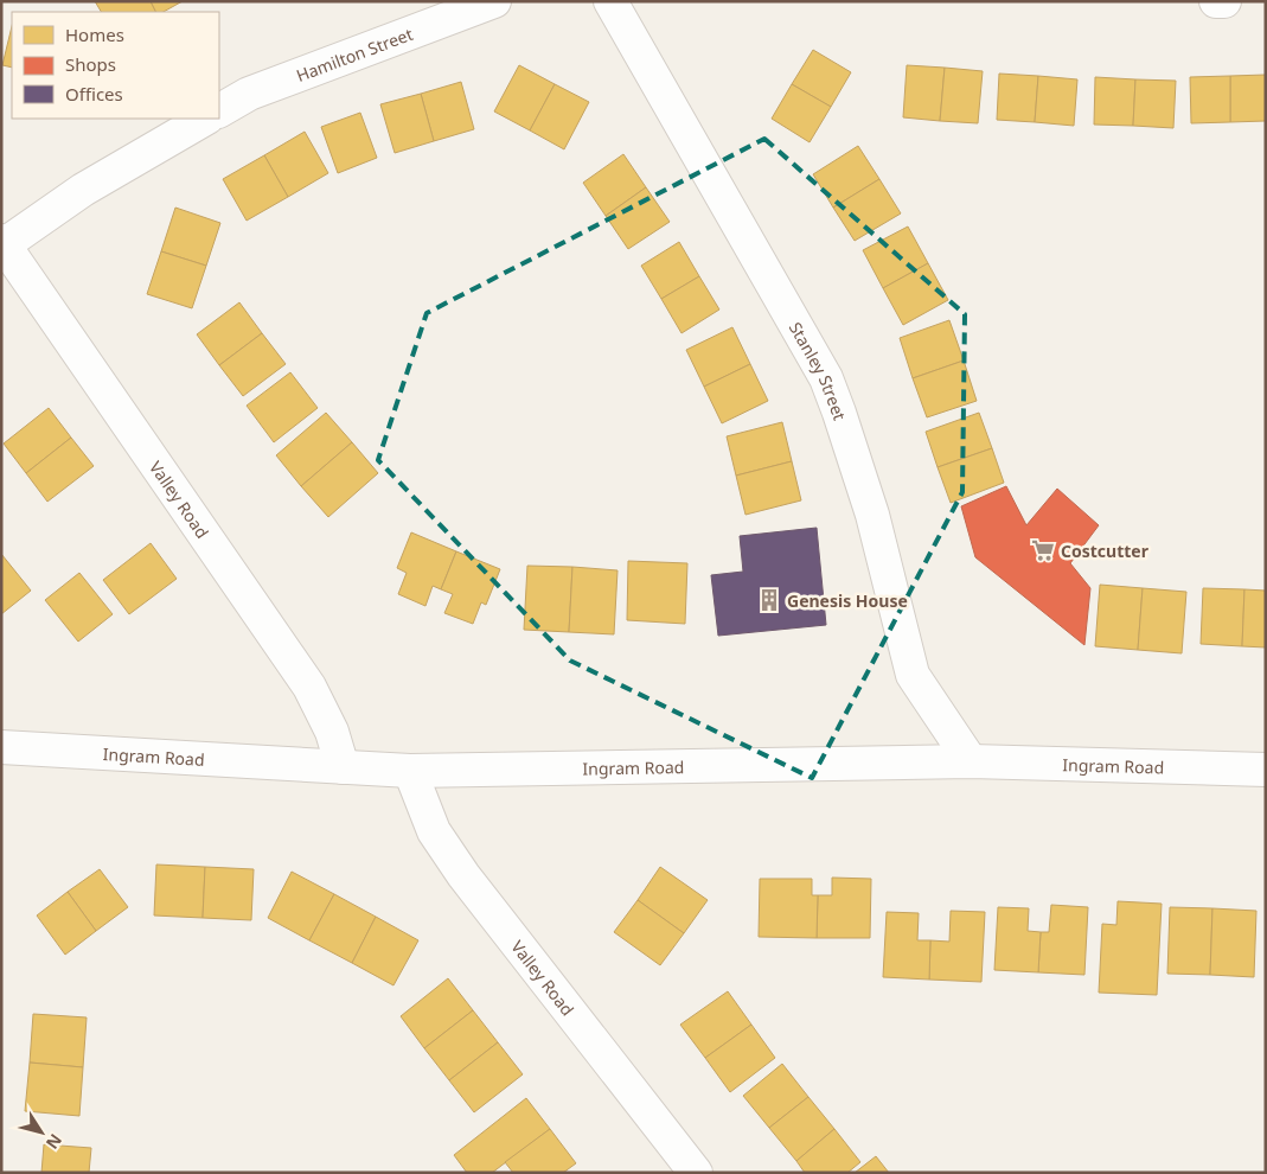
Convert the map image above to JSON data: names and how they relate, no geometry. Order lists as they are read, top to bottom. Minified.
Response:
{"streets":{"street":["Hamilton Street","Stanley Street","Valley Road","Ingram Road"]},"crossings":[["Stanley Street","Ingram Road"],["Valley Road","Ingram Road"]],"places":{"supermarket":["Costcutter"],"building":["Genesis House"]},"legend":["Homes","Shops","Offices"],"north":"bottom right"}
